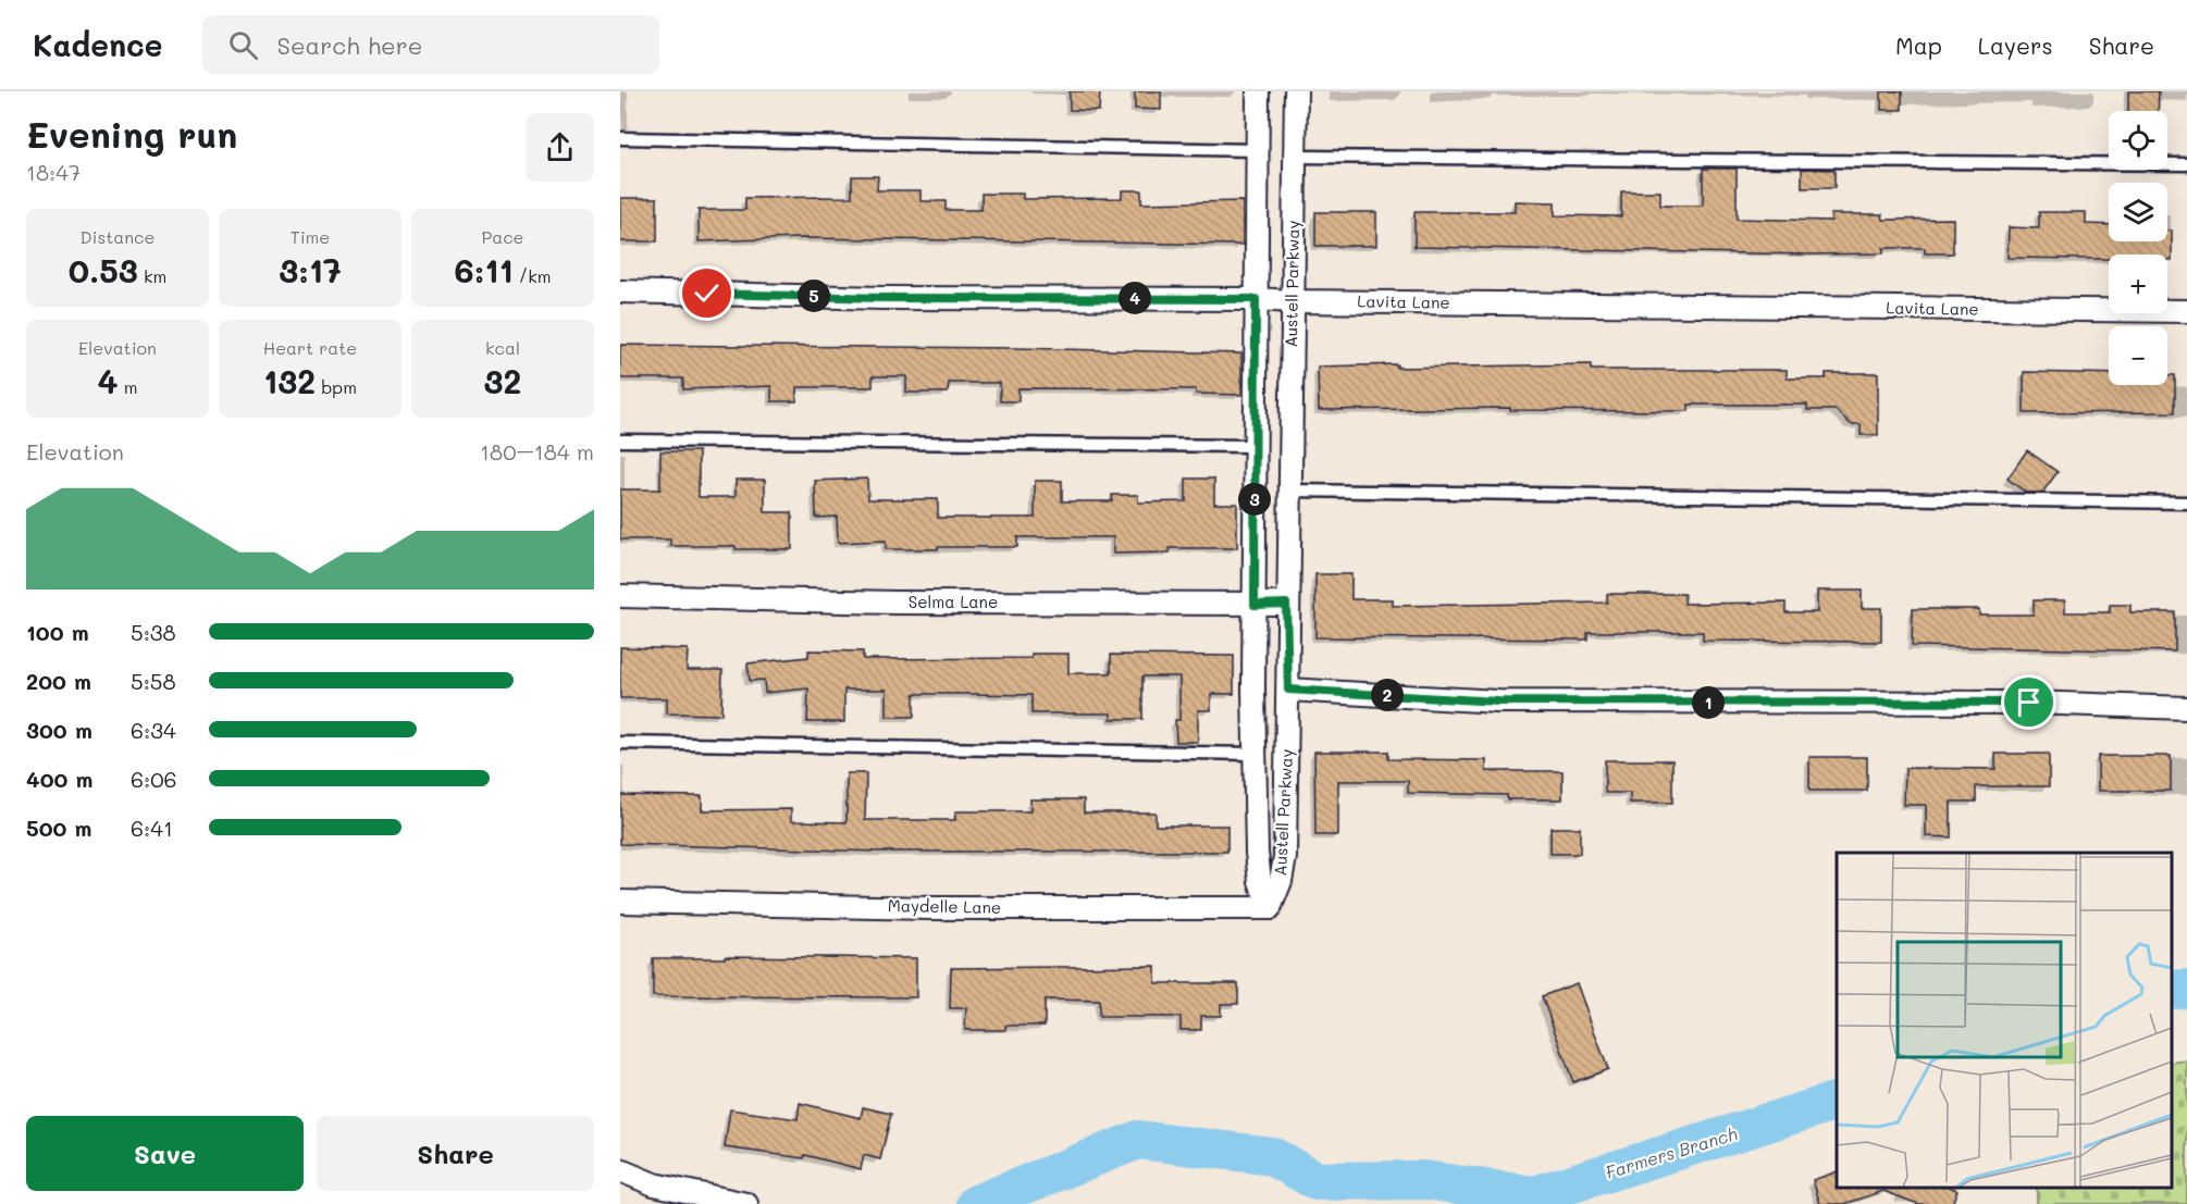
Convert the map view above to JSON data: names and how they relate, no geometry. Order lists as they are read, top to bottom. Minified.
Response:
{"streets":{"street":["Austell Parkway","Lavita Lane","Selma Lane","Maydelle Lane"]},"crossings":[["Austell Parkway","Lavita Lane"],["Austell Parkway","Selma Lane"],["Austell Parkway","Maydelle Lane"]],"water":["Farmers Branch"],"page":{"header":"Kadence","search":"Search here","nav":["Map","Layers","Share"],"heading":["Evening run","18:47"],"map_buttons":["+","−"],"stats":[["Distance","0.53 km"],["Time","3:17"],["Pace","6:11 /km"],["Elevation","4 m"],["Heart rate","132 bpm"],["kcal","32"]],"pins":["5","4","3","2","1"],"chart":["Elevation","180–184 m"],"list":[{"name":"100 m","note":"5:38"},{"name":"200 m","note":"5:58"},{"name":"300 m","note":"6:34"},{"name":"400 m","note":"6:06"},{"name":"500 m","note":"6:41"}],"buttons":["Save","Share"]}}
